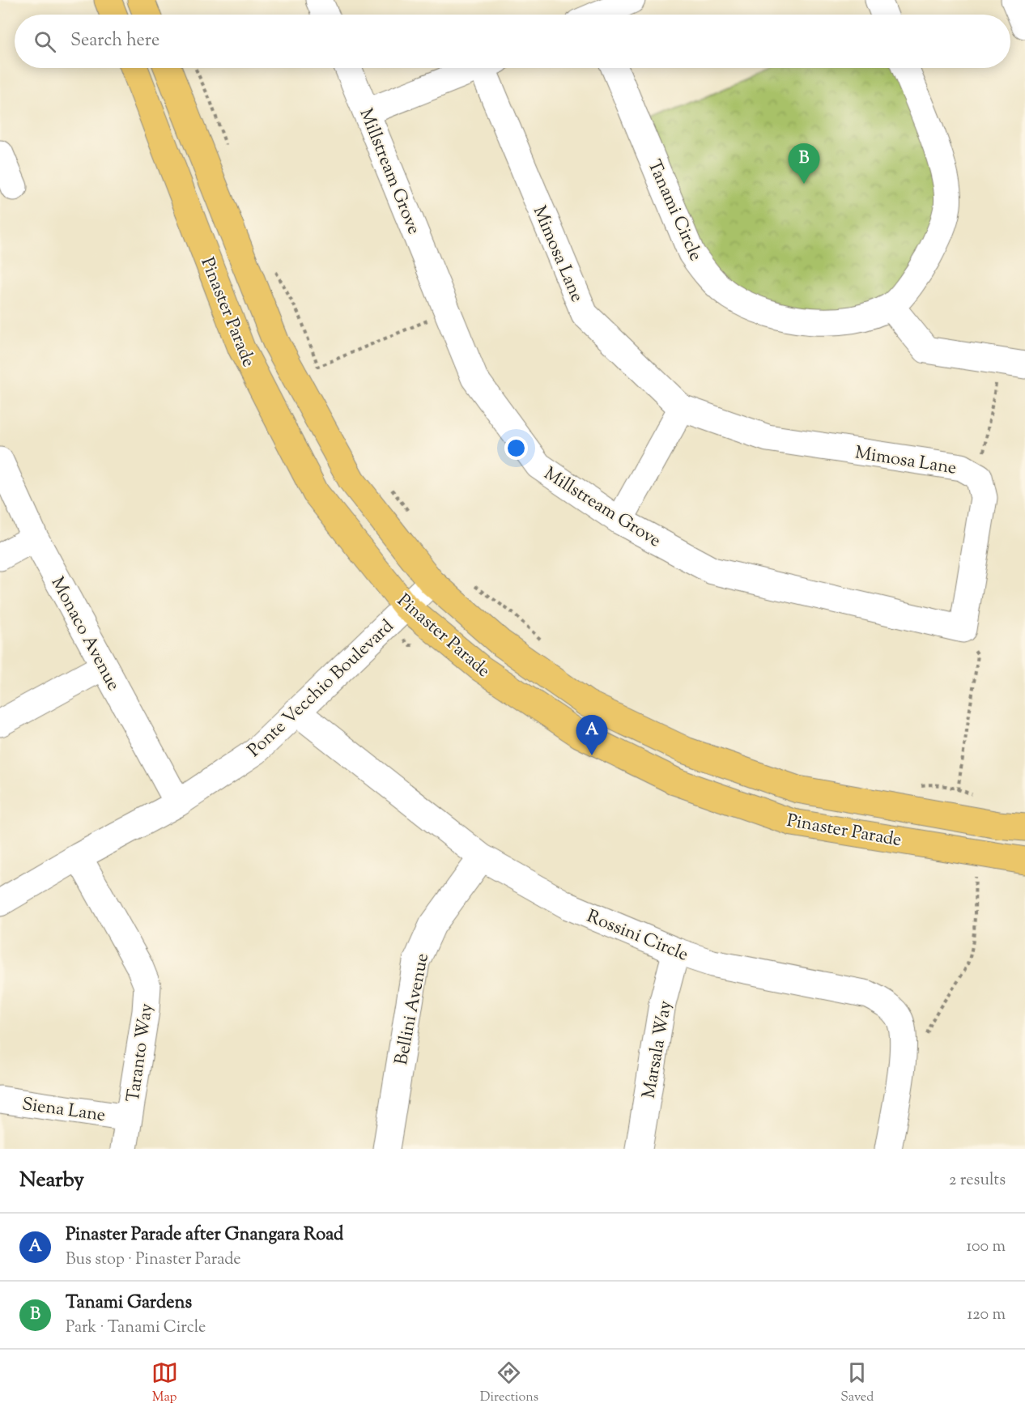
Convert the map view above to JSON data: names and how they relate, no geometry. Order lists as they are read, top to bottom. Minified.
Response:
{"streets":{"main road":["Pinaster Parade"],"street":["Millstream Grove","Tanami Circle","Mimosa Lane","Monaco Avenue","Ponte Vecchio Boulevard","Rossini Circle","Bellini Avenue","Marsala Way","Taranto Way","Siena Lane"]},"crossings":[["Millstream Grove","Mimosa Lane"],["Pinaster Parade","Ponte Vecchio Boulevard"],["Monaco Avenue","Ponte Vecchio Boulevard"],["Ponte Vecchio Boulevard","Rossini Circle"],["Ponte Vecchio Boulevard","Taranto Way"],["Rossini Circle","Bellini Avenue"],["Rossini Circle","Marsala Way"],["Taranto Way","Siena Lane"]],"page":{"search":"Search here","pins":["B","A"],"heading":["Nearby","2 results"],"list":[{"mark":"A","name":"Pinaster Parade after Gnangara Road","note":"Bus stop · Pinaster Parade","value":"100 m"},{"mark":"B","name":"Tanami Gardens","note":"Park · Tanami Circle","value":"120 m"}],"nav":["Map","Directions","Saved"]}}
